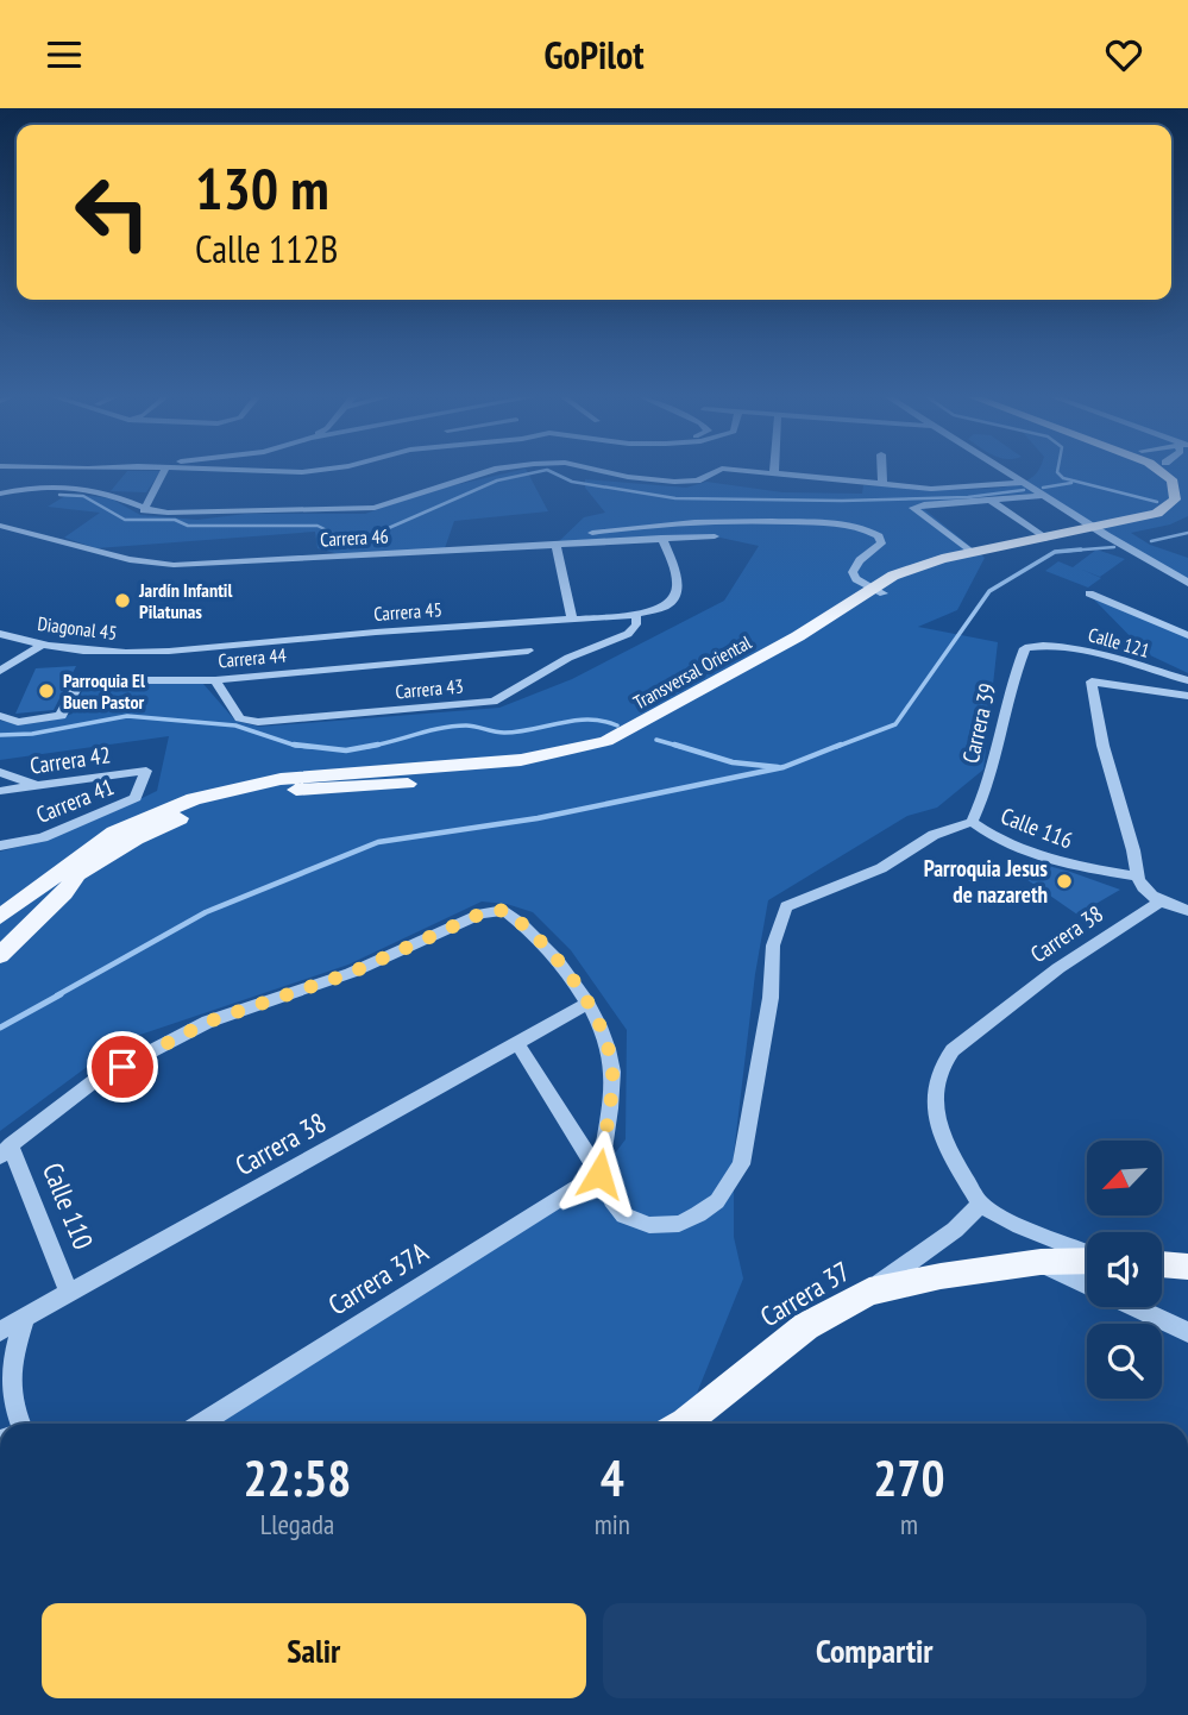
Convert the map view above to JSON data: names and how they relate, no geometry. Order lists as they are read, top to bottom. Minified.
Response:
{"streets":{"main road":["Transversal Oriental","Carrera 37"],"street":["Carrera 46","Carrera 45","Diagonal 45","Calle 121","Carrera 44","Carrera 43","Carrera 39","Carrera 42","Carrera 41","Calle 116","Carrera 38","Calle 110","Carrera 37A"]},"crossings":[["Carrera 46","Carrera 45"],["Carrera 45","Diagonal 45"],["Carrera 45","Carrera 43"],["Calle 121","Carrera 39"],["Carrera 44","Carrera 43"],["Carrera 39","Calle 116"],["Carrera 42","Carrera 41"],["Carrera 38","Calle 110"]],"places":["Jardín Infantil Pilatunas","Parroquia El Buen Pastor","Parroquia Jesus de nazareth"],"north":"bottom left","page":{"header":"GoPilot","turn":["130 m","Calle 112B"],"eta":["22:58","Llegada","4","min","270","m"],"buttons":["Salir","Compartir"]}}
